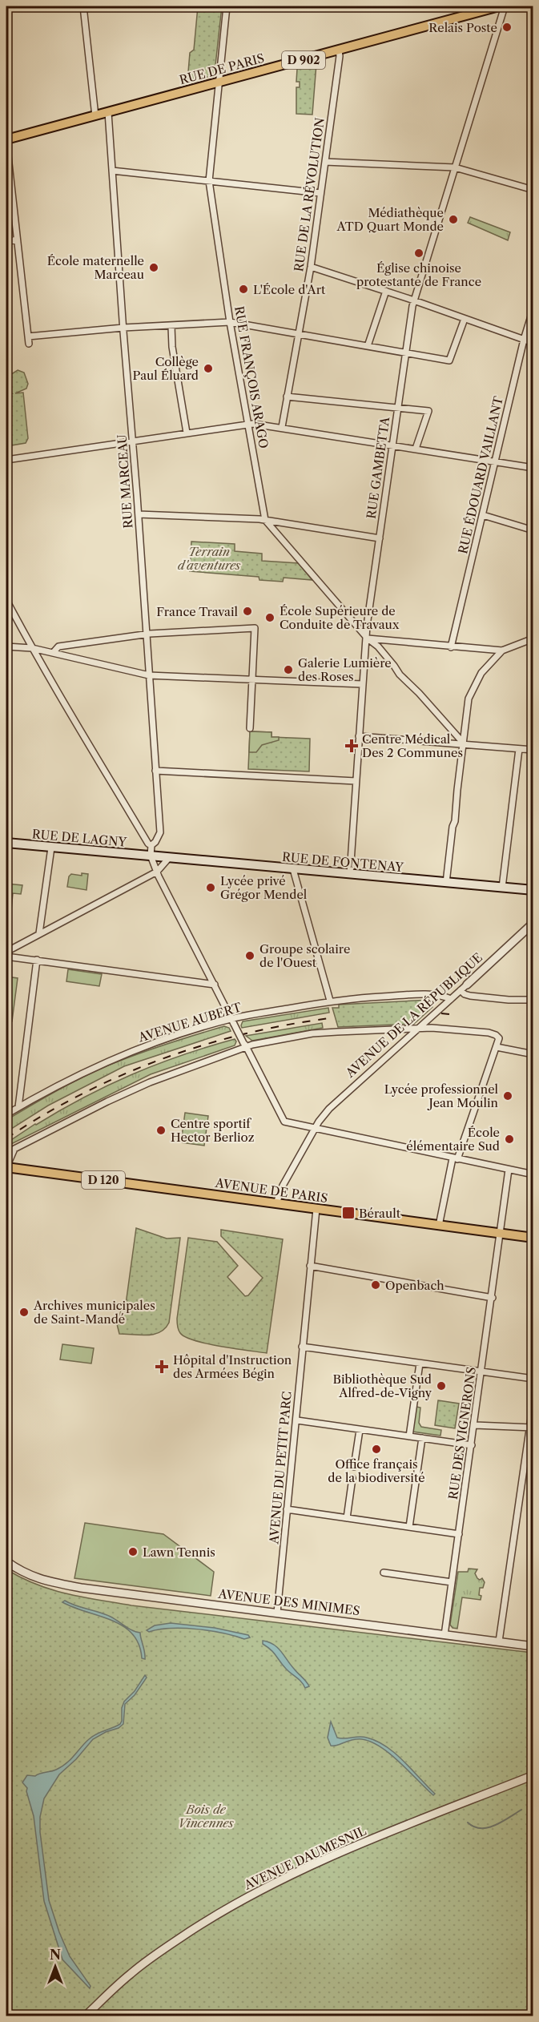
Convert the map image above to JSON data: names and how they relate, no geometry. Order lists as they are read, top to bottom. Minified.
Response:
{"streets":{"main road":["D 902","RUE DE PARIS","RUE DE LAGNY","RUE DE FONTENAY","D 120","AVENUE DE PARIS"],"street":["RUE DE LA RÉVOLUTION","RUE FRANÇOIS ARAGO","RUE GAMBETTA","RUE ÉDOUARD VAILLANT","RUE MARCEAU","AVENUE DE LA RÉPUBLIQUE","AVENUE AUBERT","RUE DES VIGNERONS","AVENUE DU PETIT PARC","AVENUE DES MINIMES","AVENUE DAUMESNIL"]},"crossings":[["RUE DE PARIS","RUE DE LA RÉVOLUTION"],["RUE DE PARIS","RUE FRANÇOIS ARAGO"],["RUE DE PARIS","RUE MARCEAU"],["RUE GAMBETTA","RUE DE FONTENAY"],["RUE MARCEAU","RUE DE LAGNY"],["RUE MARCEAU","RUE DE FONTENAY"],["RUE DE LAGNY","RUE DE FONTENAY"],["AVENUE DE LA RÉPUBLIQUE","AVENUE AUBERT"],["AVENUE DE LA RÉPUBLIQUE","AVENUE DE PARIS"],["AVENUE DE PARIS","RUE DES VIGNERONS"],["AVENUE DE PARIS","AVENUE DU PETIT PARC"],["RUE DES VIGNERONS","AVENUE DES MINIMES"],["AVENUE DU PETIT PARC","AVENUE DES MINIMES"]],"parks":["Terrain d'aventures","Bois de Vincennes"],"places":{"other":["Relais Poste","Médiathèque ATD Quart Monde","Église chinoise protestante de France","École maternelle Marceau","L'École d'Art","Collège Paul Éluard","France Travail","École Supérieure de Conduite de Travaux","Galerie Lumière des Roses","Lycée privé Grégor Mendel","Groupe scolaire de l'Ouest","Lycée professionnel Jean Moulin","Centre sportif Hector Berlioz","École élémentaire Sud","Openbach","Archives municipales de Saint-Mandé","Bibliothèque Sud Alfred-de-Vigny","Office français de la biodiversité","Lawn Tennis"],"health":["Centre Médical Des 2 Communes","Hôpital d'Instruction des Armées Bégin"],"transit":["Bérault"]},"north":"top"}
